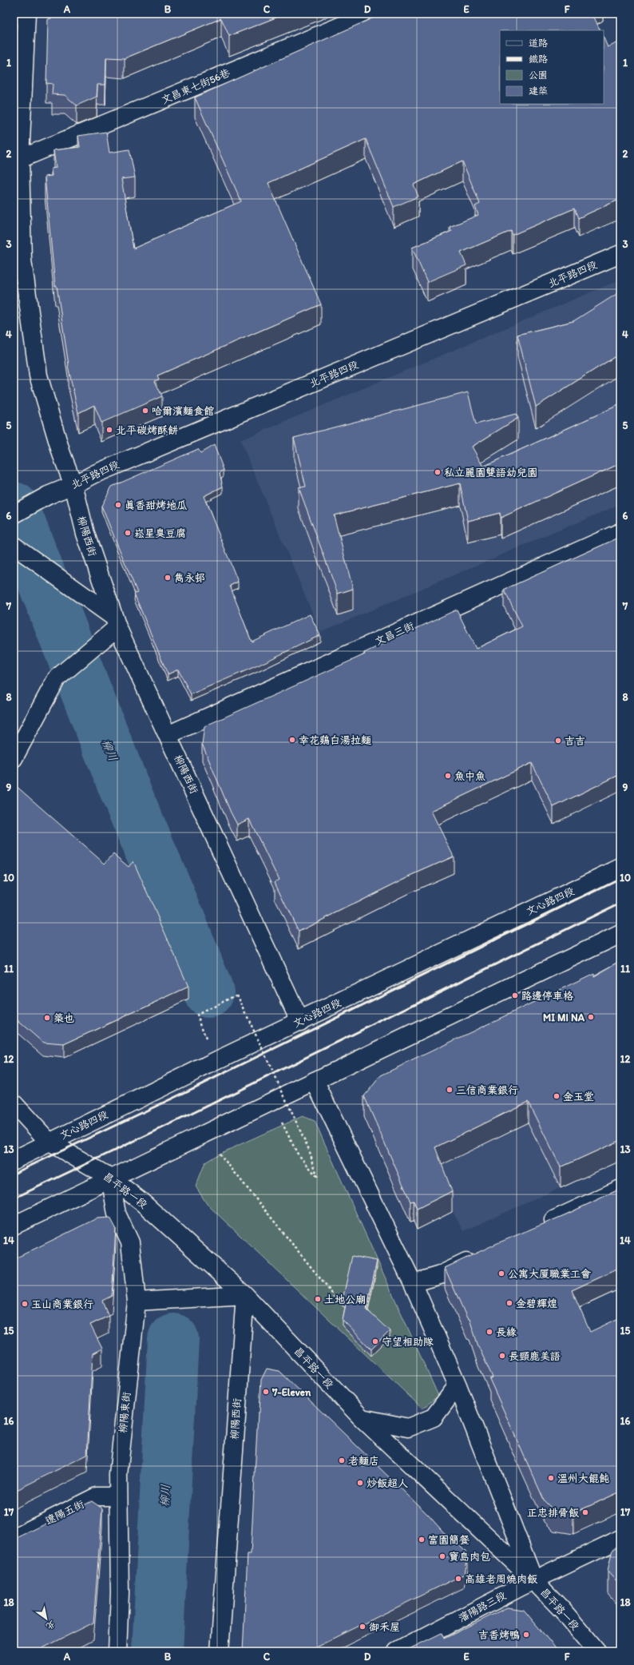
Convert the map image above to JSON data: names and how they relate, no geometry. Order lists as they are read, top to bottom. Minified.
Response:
{"streets":{"street":["文昌東七街56巷","北平路四段","柳陽西街","文昌三街","文心路四段","昌平路一段","柳陽東街","遼陽五街","瀋陽路三段"]},"crossings":[["文昌東七街56巷","柳陽西街"],["北平路四段","柳陽西街"],["柳陽西街","文昌三街"],["柳陽西街","文心路四段"],["柳陽西街","昌平路一段"],["文心路四段","昌平路一段"],["昌平路一段","柳陽東街"],["昌平路一段","瀋陽路三段"],["柳陽東街","遼陽五街"]],"water":["柳川"],"places":["哈爾濱麵食館","北平碳烤酥餅","私立麗園雙語幼兒園","真香甜烤地瓜","崧星臭豆腐","雋永邨","幸花鷄白湯拉麵","吉吉","魚中魚","路邊停車格","MI MI NA","築也","三信商業銀行","金玉堂","公寓大厦職業工會","土地公廟","金碧輝煌","玉山商業銀行","長緣","守望相助隊","長頸鹿美語","7-Eleven","老麵店","溫州大餛飩","炒飯超人","正忠排骨飯","富園簡餐","寶島肉包","高雄老周燒肉飯","御禾屋","吉香烤鴨"],"legend":["道路","鐵路","公園","建築"],"north":"bottom right","grid":{"columns":["A","B","C","D","E","F"],"rows":["1","2","3","4","5","6","7","8","9","10","11","12","13","14","15","16","17","18"]}}
